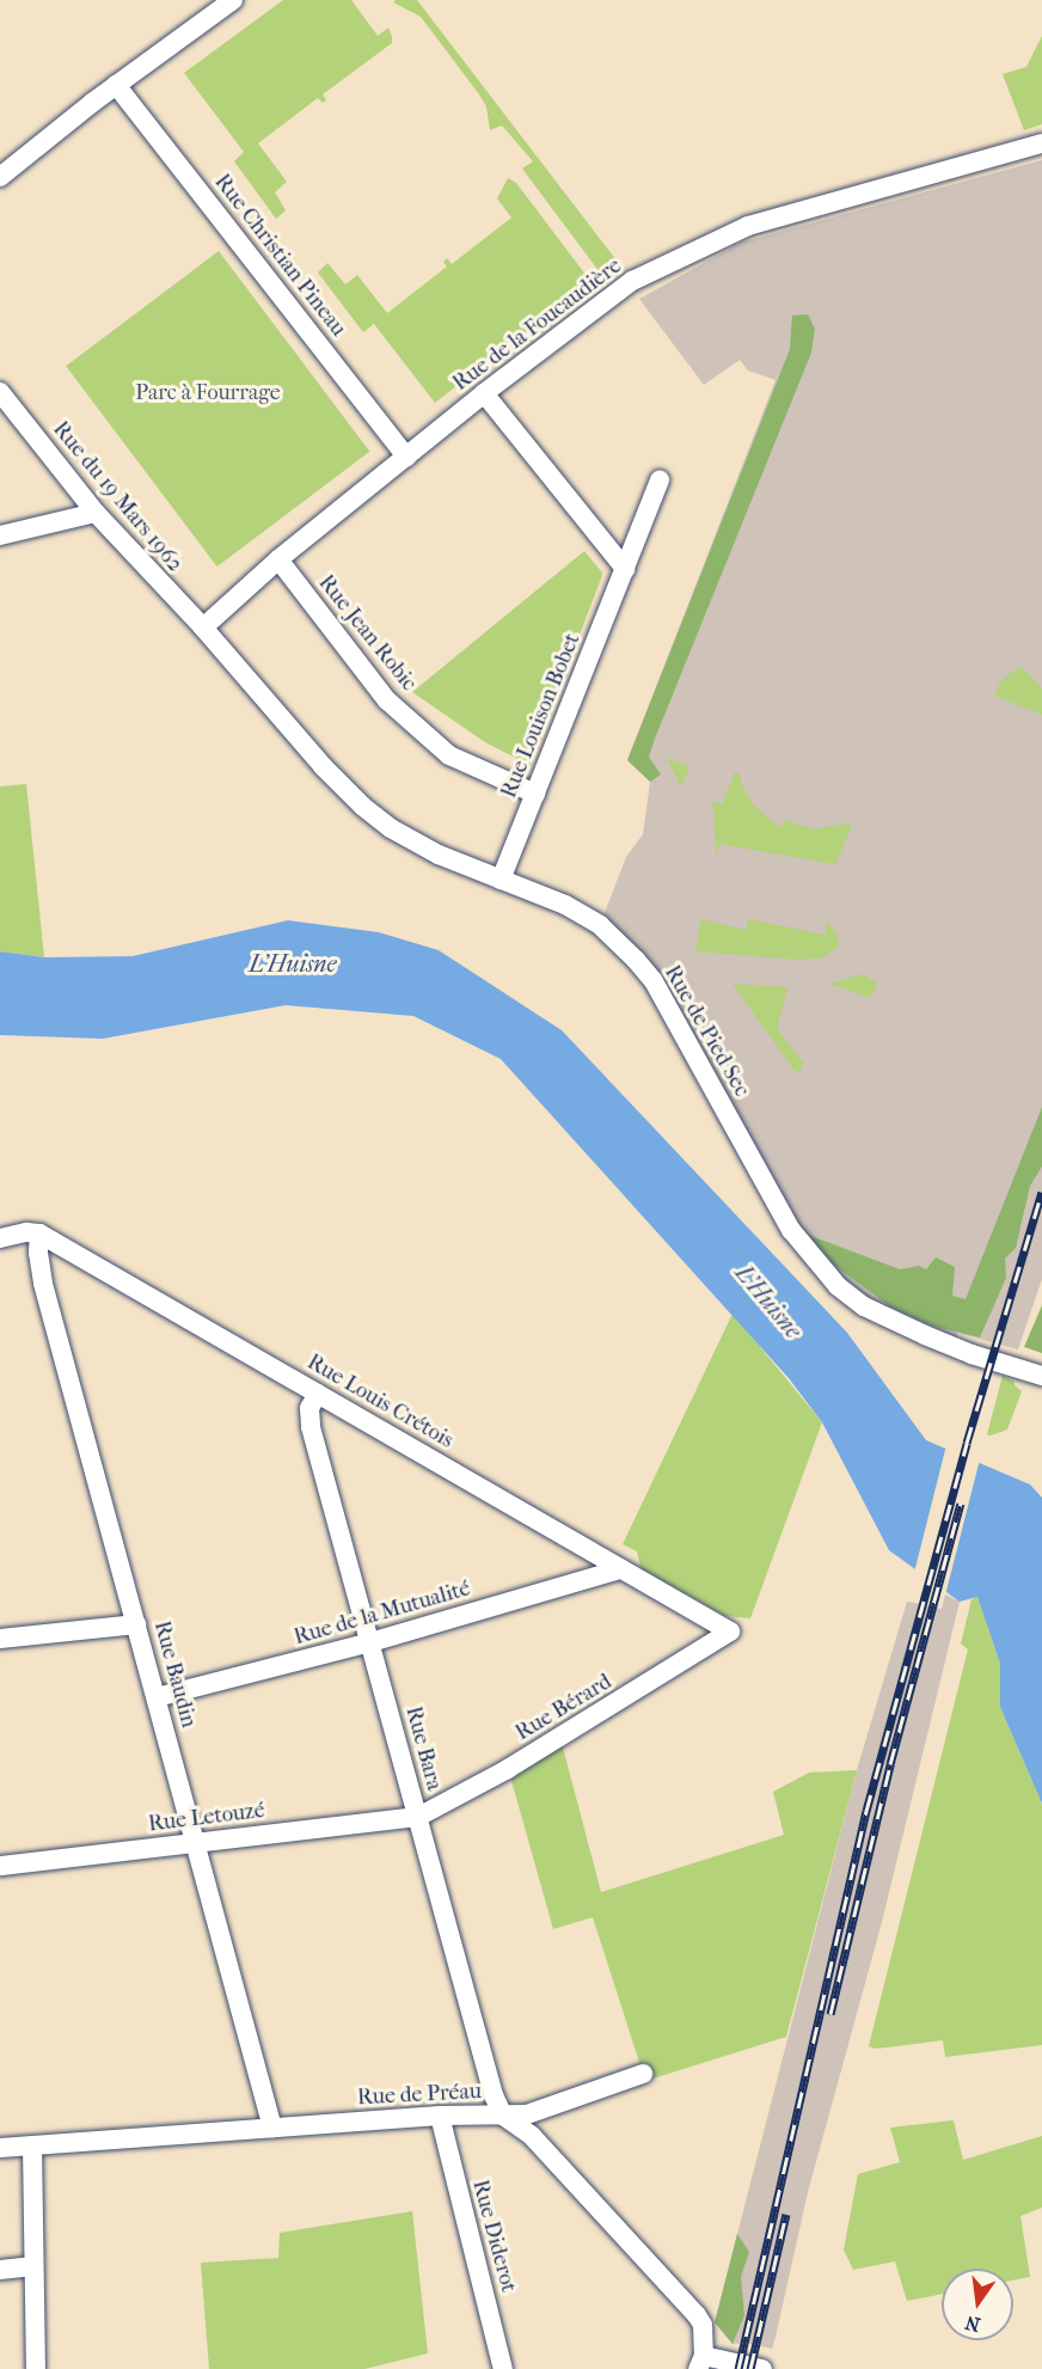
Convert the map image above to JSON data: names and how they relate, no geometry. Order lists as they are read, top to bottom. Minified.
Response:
{"streets":{"street":["Rue Christian Pineau","Rue de la Foucaudière","Rue du 19 Mars 1962","Rue Jean Robic","Rue Louison Bobet","Rue de Pied Sec","Rue Louis Crétois","Rue de la Mutualité","Rue Baudin","Rue Bérard","Rue Bara","Rue Letouzé","Rue de Préau","Rue Diderot"]},"crossings":[["Rue Christian Pineau","Rue de la Foucaudière"],["Rue de la Foucaudière","Rue du 19 Mars 1962"],["Rue de la Foucaudière","Rue Jean Robic"],["Rue de la Foucaudière","Rue de Pied Sec"],["Rue du 19 Mars 1962","Rue de Pied Sec"],["Rue Jean Robic","Rue Louison Bobet"],["Rue Louison Bobet","Rue de Pied Sec"],["Rue Louis Crétois","Rue de la Mutualité"],["Rue Louis Crétois","Rue Baudin"],["Rue Louis Crétois","Rue Bérard"],["Rue Louis Crétois","Rue Bara"],["Rue de la Mutualité","Rue Baudin"],["Rue de la Mutualité","Rue Bara"],["Rue Baudin","Rue Letouzé"],["Rue Baudin","Rue de Préau"],["Rue Bérard","Rue Bara"],["Rue Bérard","Rue Letouzé"],["Rue Bara","Rue Letouzé"],["Rue Bara","Rue de Préau"],["Rue de Préau","Rue Diderot"]],"water":["L'Huisne"],"parks":["Parc à Fourrage"],"north":"bottom"}
